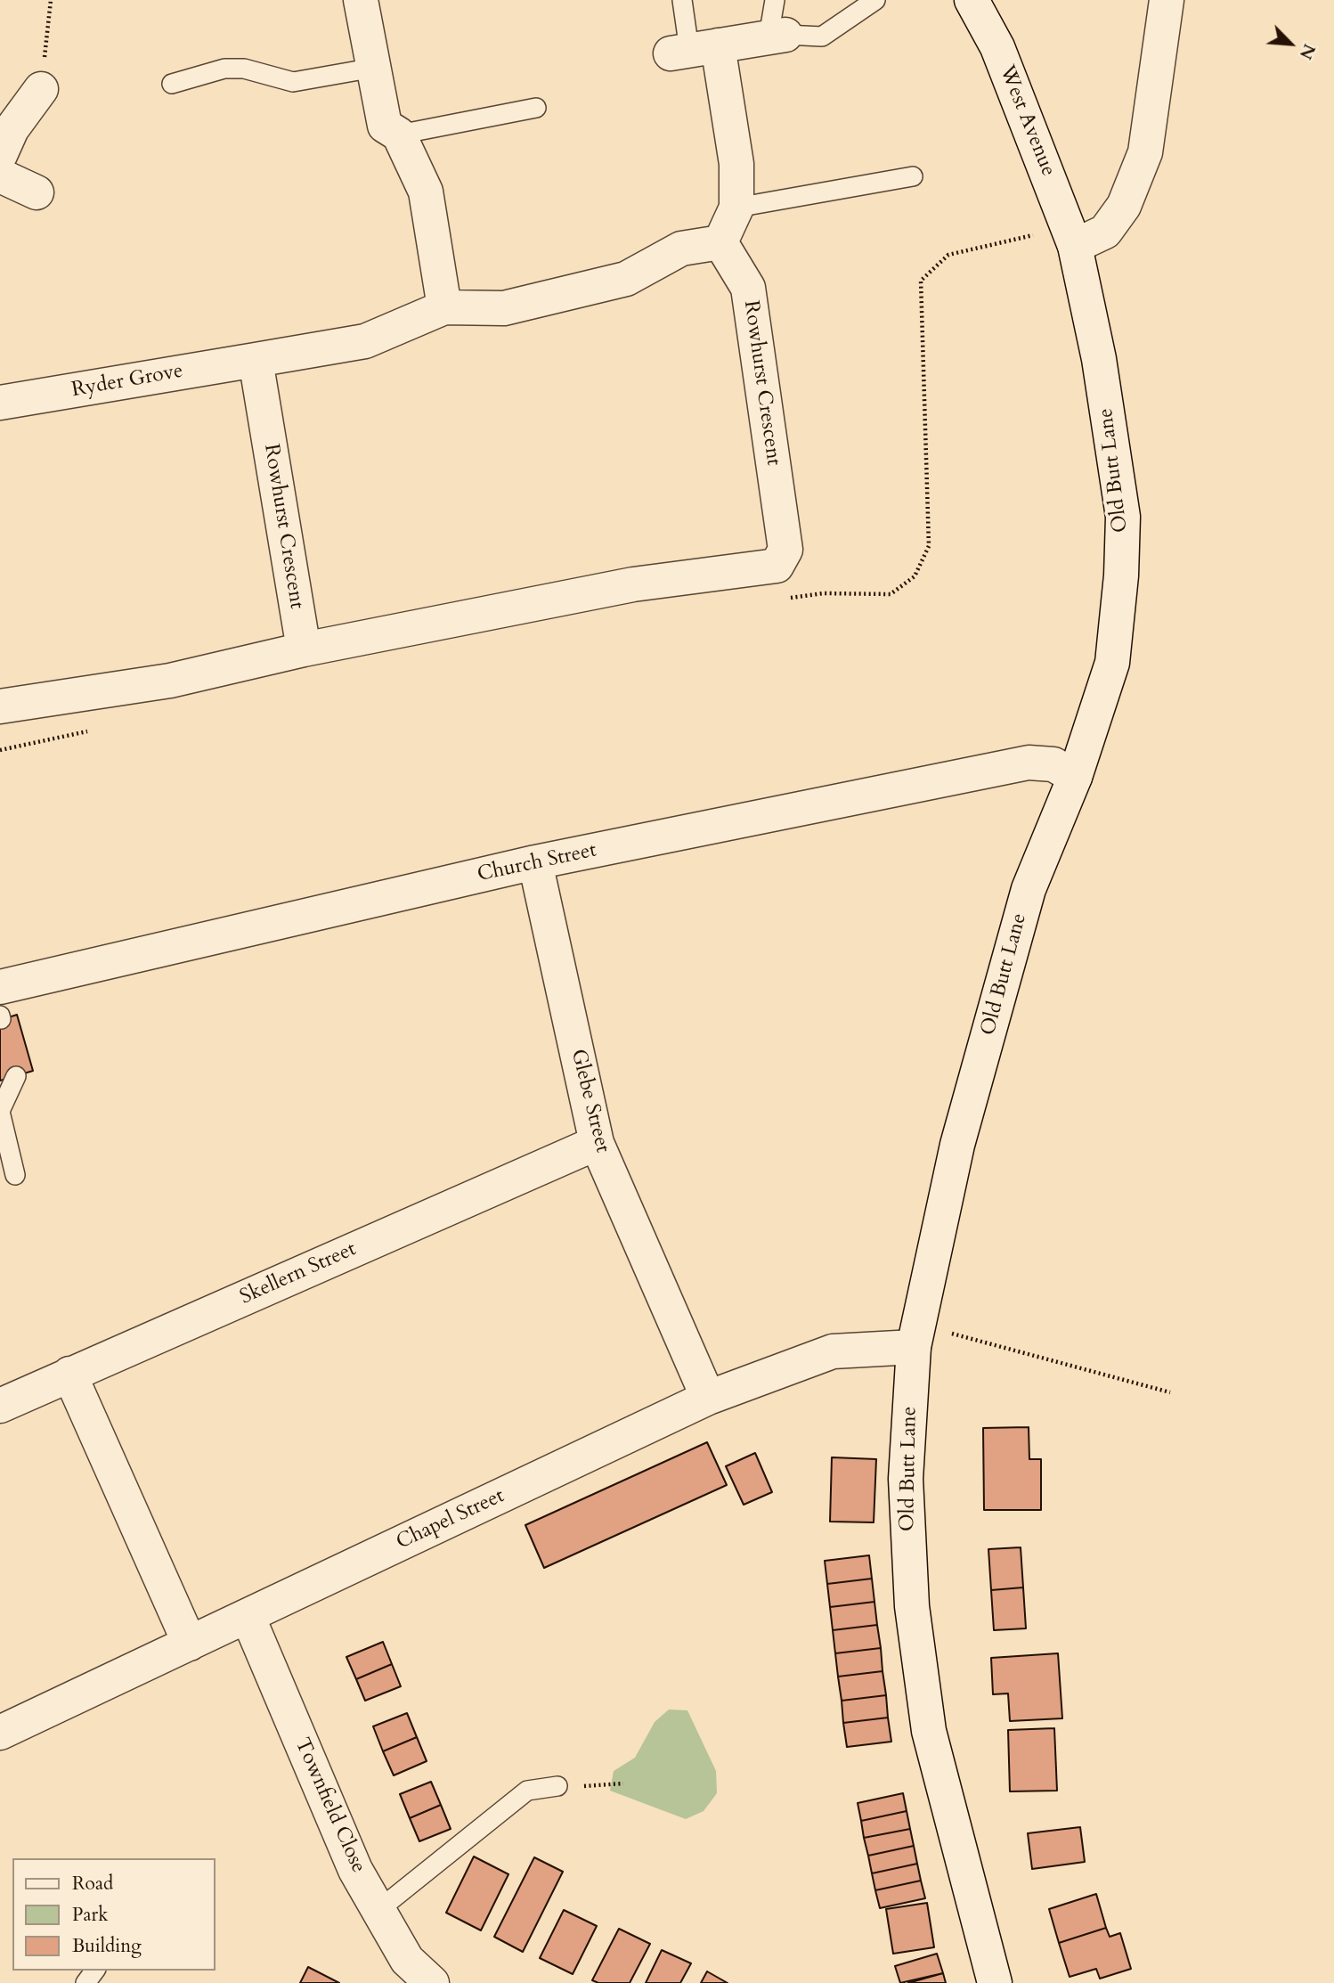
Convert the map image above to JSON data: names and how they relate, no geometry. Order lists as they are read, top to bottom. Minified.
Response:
{"streets":{"street":["West Avenue","Ryder Grove","Rowhurst Crescent","Old Butt Lane","Church Street","Glebe Street","Skellern Street","Chapel Street","Townfield Close"]},"crossings":[["West Avenue","Old Butt Lane"],["Ryder Grove","Rowhurst Crescent"],["Old Butt Lane","Church Street"],["Old Butt Lane","Chapel Street"],["Church Street","Glebe Street"],["Glebe Street","Skellern Street"],["Glebe Street","Chapel Street"],["Chapel Street","Townfield Close"]],"legend":["Road","Park","Building"],"north":"bottom right"}
